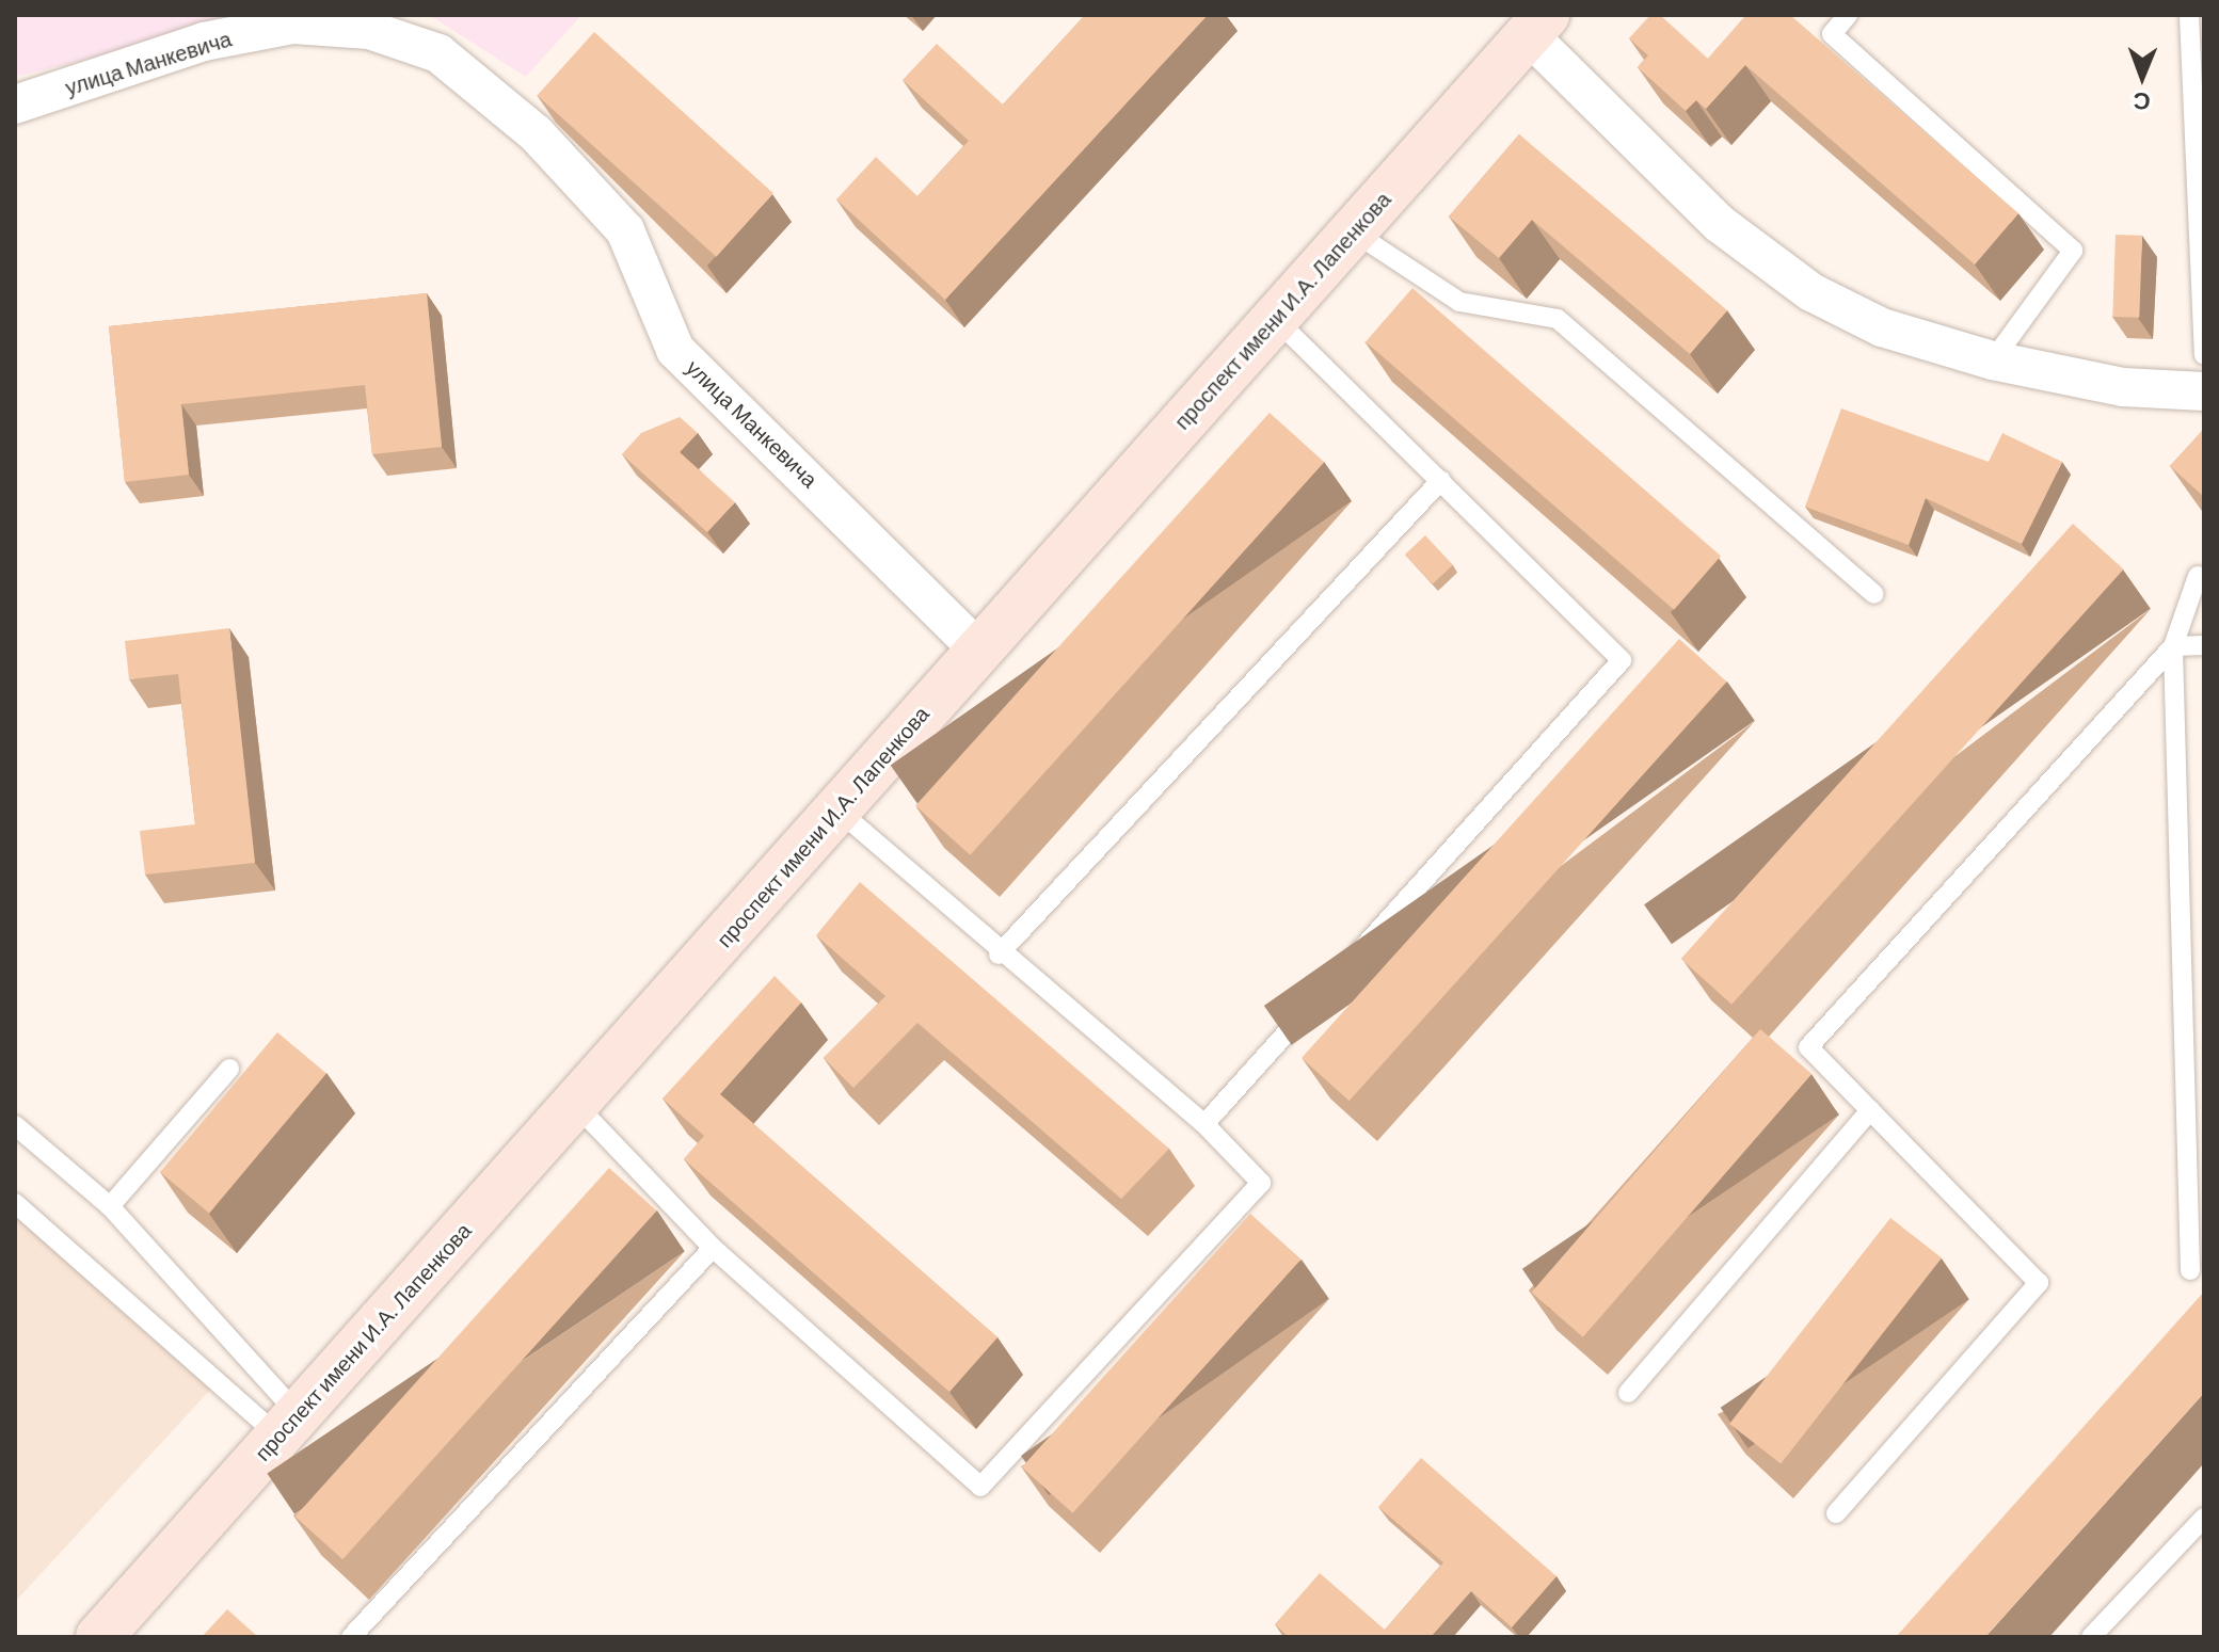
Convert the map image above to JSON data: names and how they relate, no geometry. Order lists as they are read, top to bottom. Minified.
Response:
{"streets":{"main road":["проспект имени И.А. Лапенкова"],"street":["улица Манкевича"]},"crossings":[["улица Манкевича","проспект имени И.А. Лапенкова"]],"north":"bottom"}
